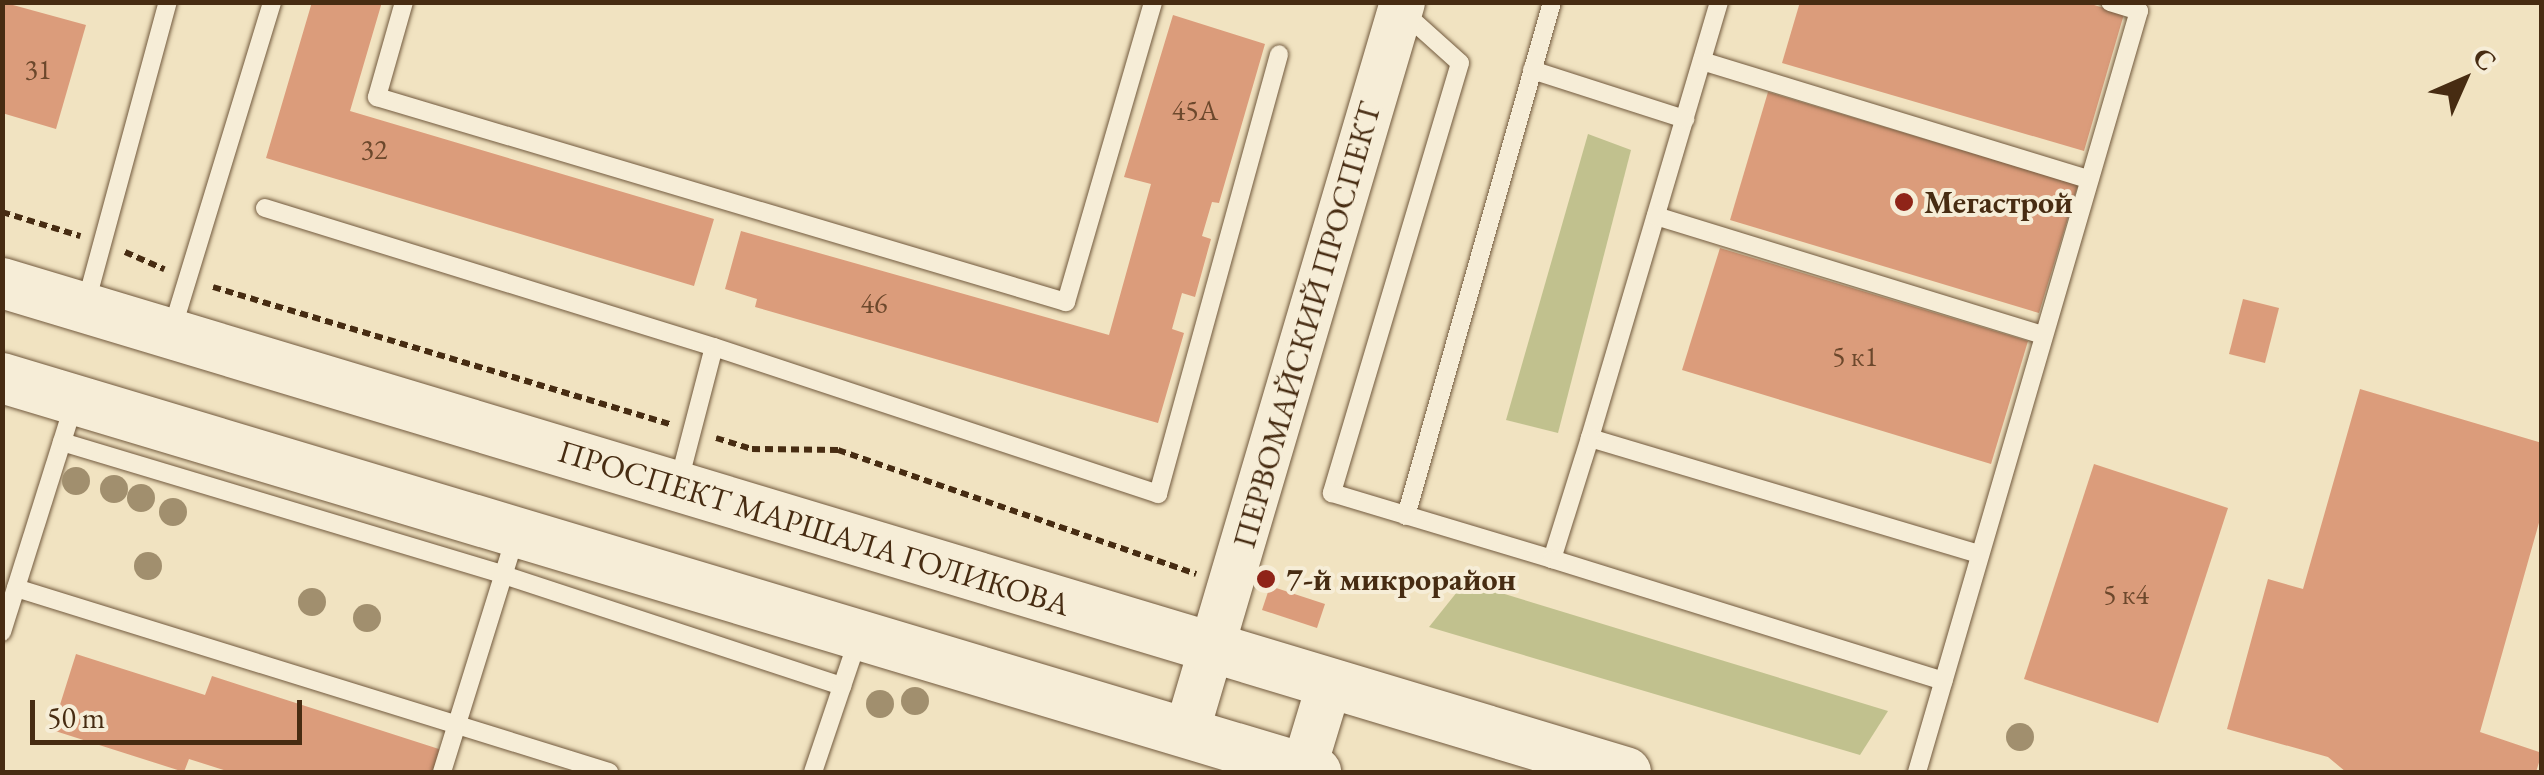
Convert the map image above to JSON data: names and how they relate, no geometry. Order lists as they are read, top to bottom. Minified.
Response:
{"streets":{"main road":["ПРОСПЕКТ МАРШАЛА ГОЛИКОВА"],"street":["ПЕРВОМАЙСКИЙ ПРОСПЕКТ"]},"crossings":[["ПЕРВОМАЙСКИЙ ПРОСПЕКТ","ПРОСПЕКТ МАРШАЛА ГОЛИКОВА"]],"places":["Мегастрой","7-й микрорайон"],"house_numbers":["31","45А","32","46","5 к1","5 к4"],"scale_bar":"50 m","north":"top right"}
